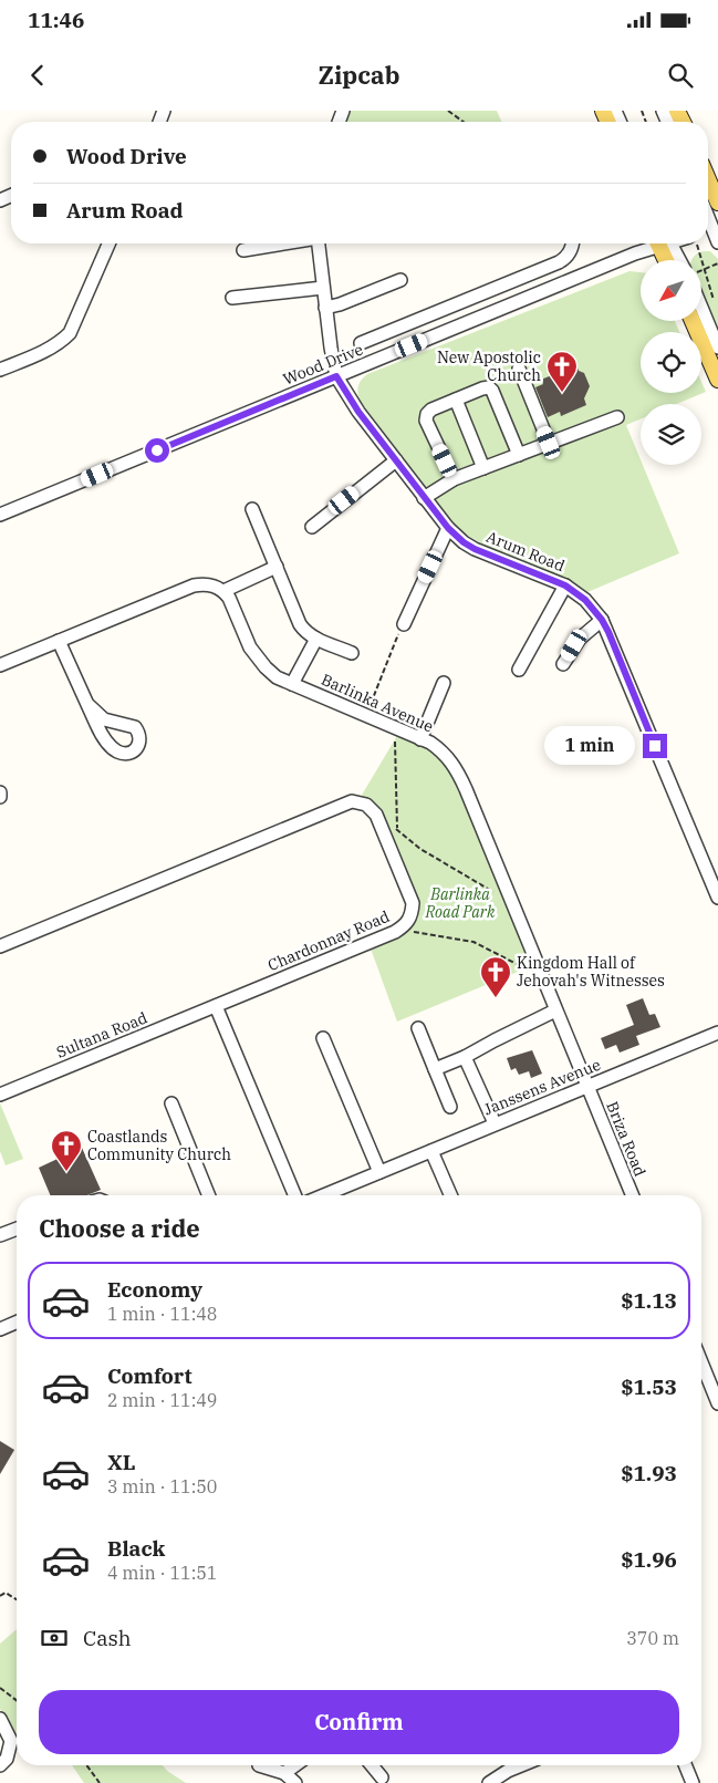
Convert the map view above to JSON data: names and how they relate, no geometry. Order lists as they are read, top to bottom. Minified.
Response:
{"streets":{"street":["Wood Drive","Arum Road","Barlinka Avenue","Chardonnay Road","Sultana Road","Janssens Avenue","Briza Road"]},"crossings":[["Wood Drive","Arum Road"],["Barlinka Avenue","Janssens Avenue"],["Barlinka Avenue","Briza Road"],["Chardonnay Road","Sultana Road"],["Janssens Avenue","Briza Road"]],"parks":["Barlinka Road Park"],"places":{"church":["New Apostolic Church","Kingdom Hall of Jehovah's Witnesses","Coastlands Community Church"]},"north":"bottom left","page":{"status":"11:46","header":"Zipcab","banner":["Wood Drive","Arum Road"],"bubble":"1 min","heading":"Choose a ride","list":[{"name":"Economy","note":"1 min · 11:48","value":"$1.13"},{"name":"Comfort","note":"2 min · 11:49","value":"$1.53"},{"name":"XL","note":"3 min · 11:50","value":"$1.93"},{"name":"Black","note":"4 min · 11:51","value":"$1.96"}],"pay":["Cash","370 m"],"buttons":"Confirm"}}
